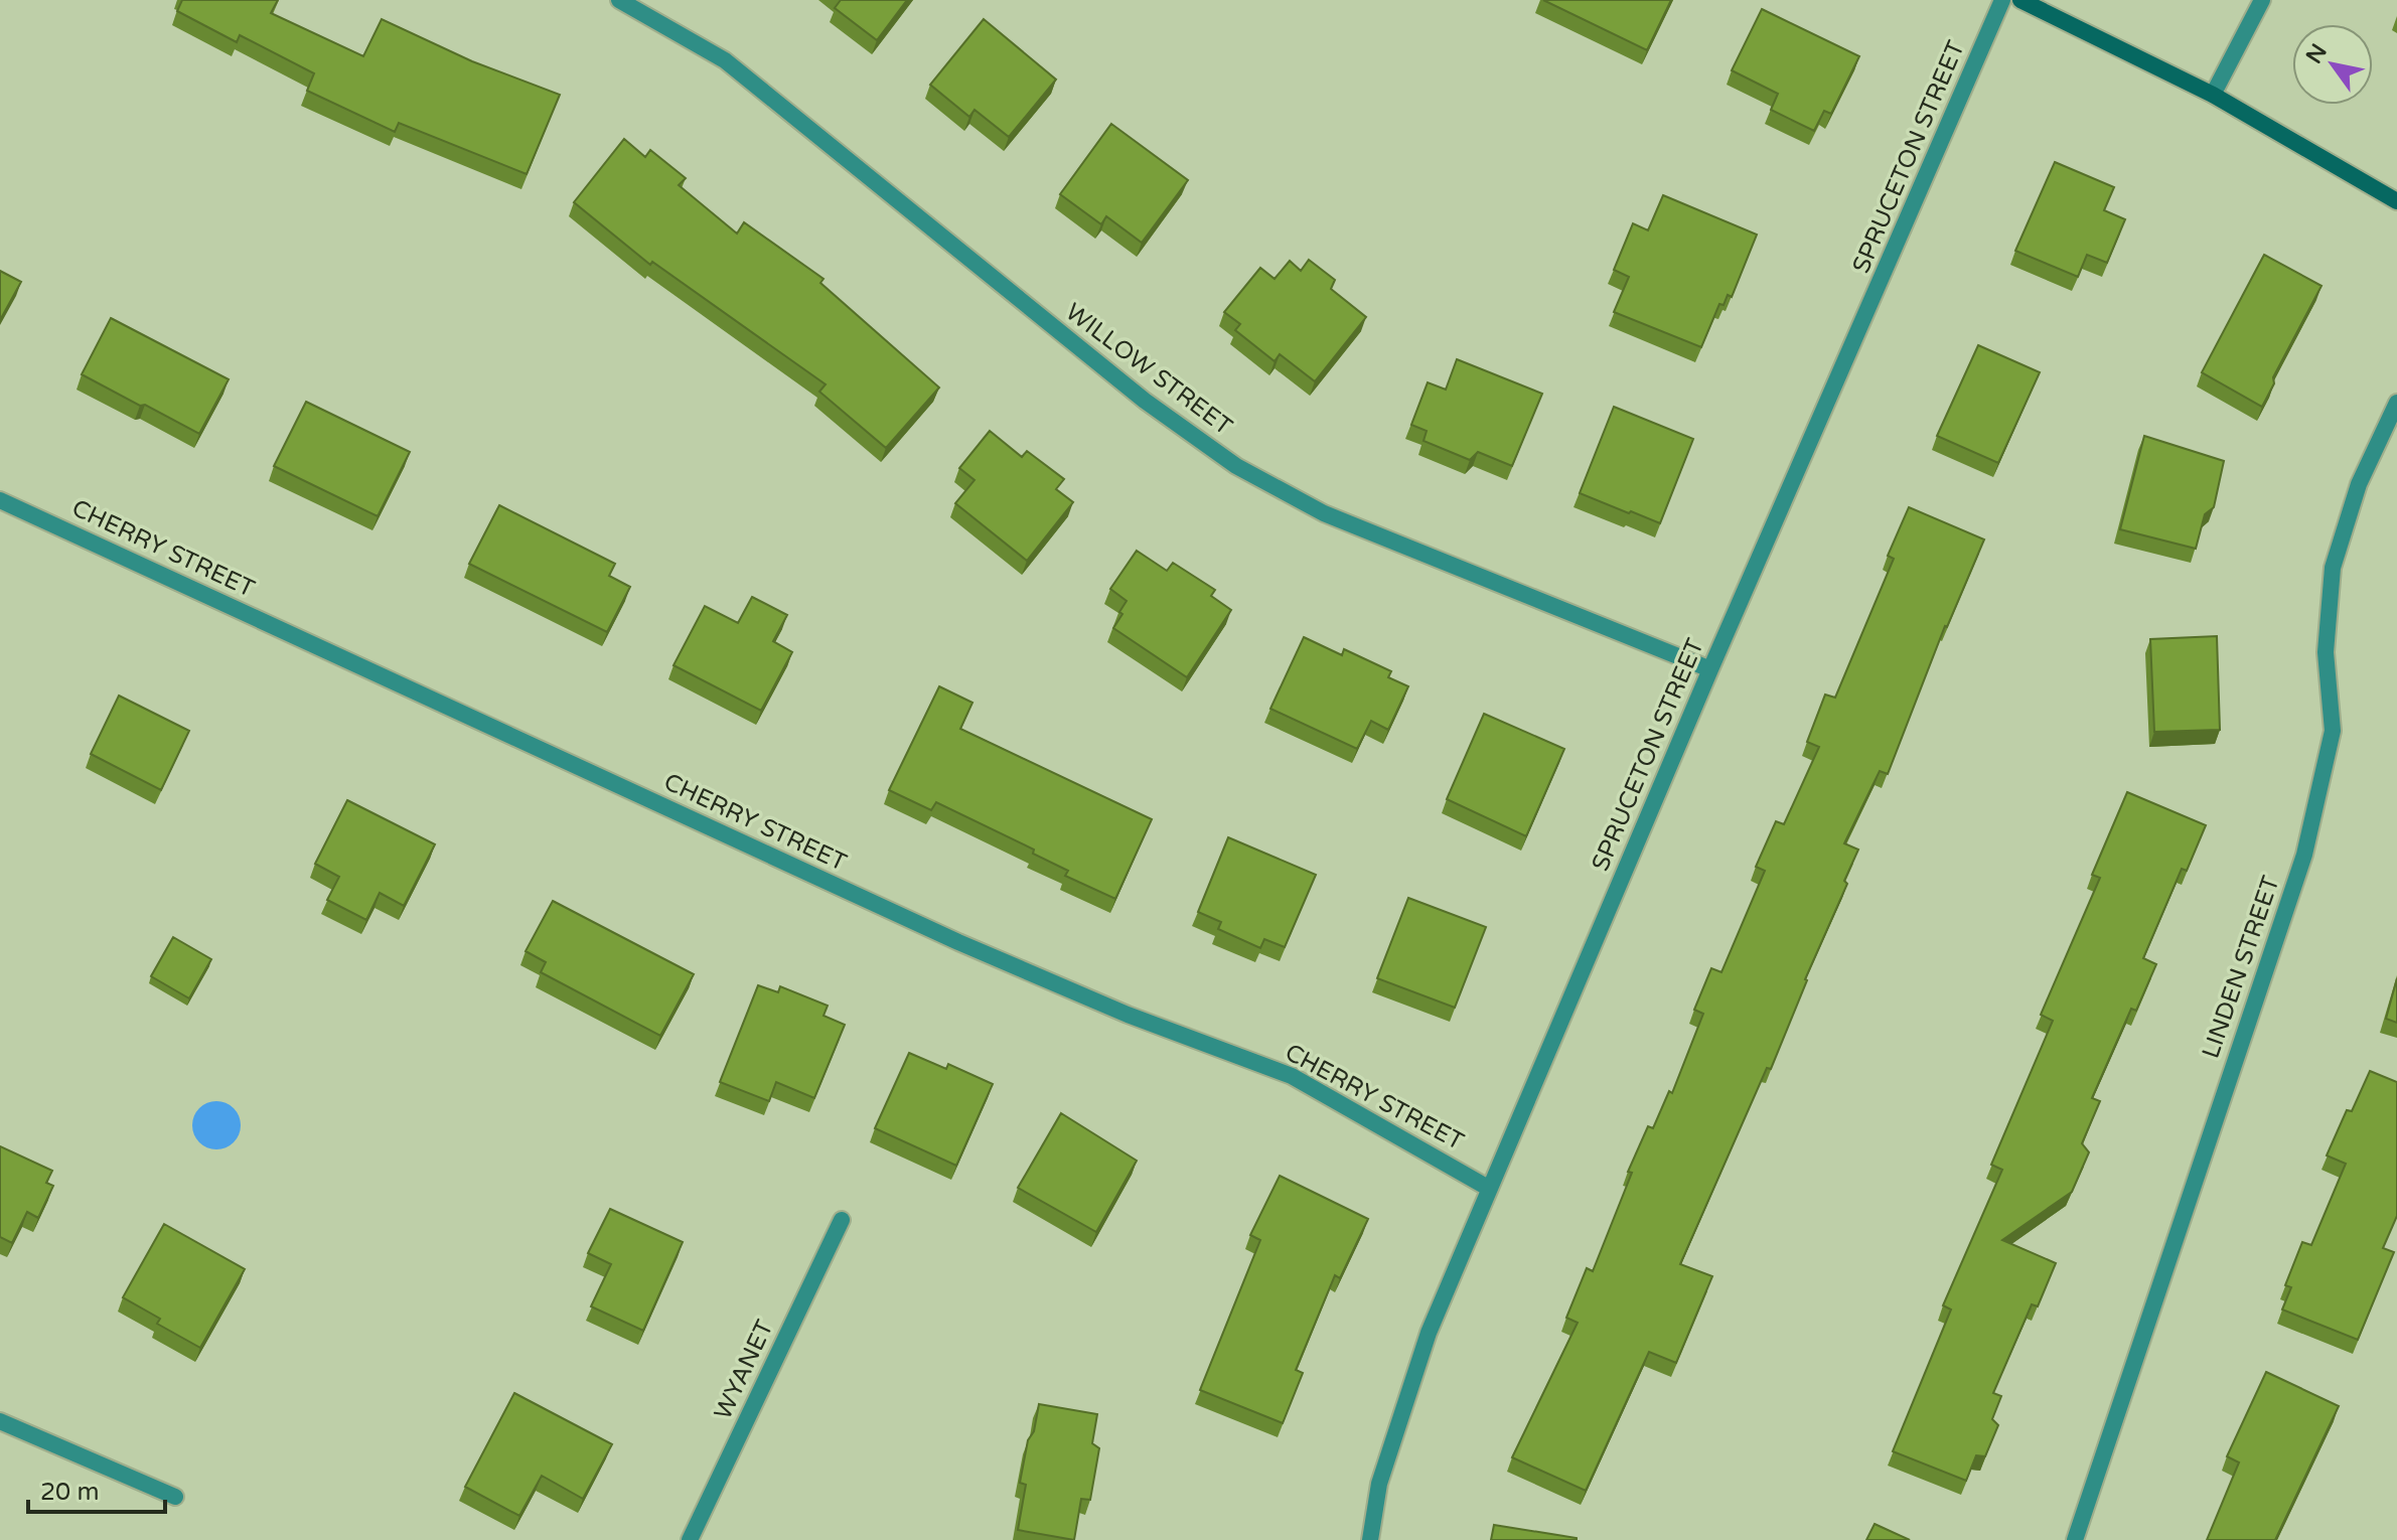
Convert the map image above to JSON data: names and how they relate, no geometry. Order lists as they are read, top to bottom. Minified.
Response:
{"streets":{"street":["SPRUCETON STREET","WILLOW STREET","CHERRY STREET","LINDEN STREET","WYANET"]},"crossings":[["SPRUCETON STREET","WILLOW STREET"],["SPRUCETON STREET","CHERRY STREET"]],"scale_bar":"20 m","north":"top left"}
